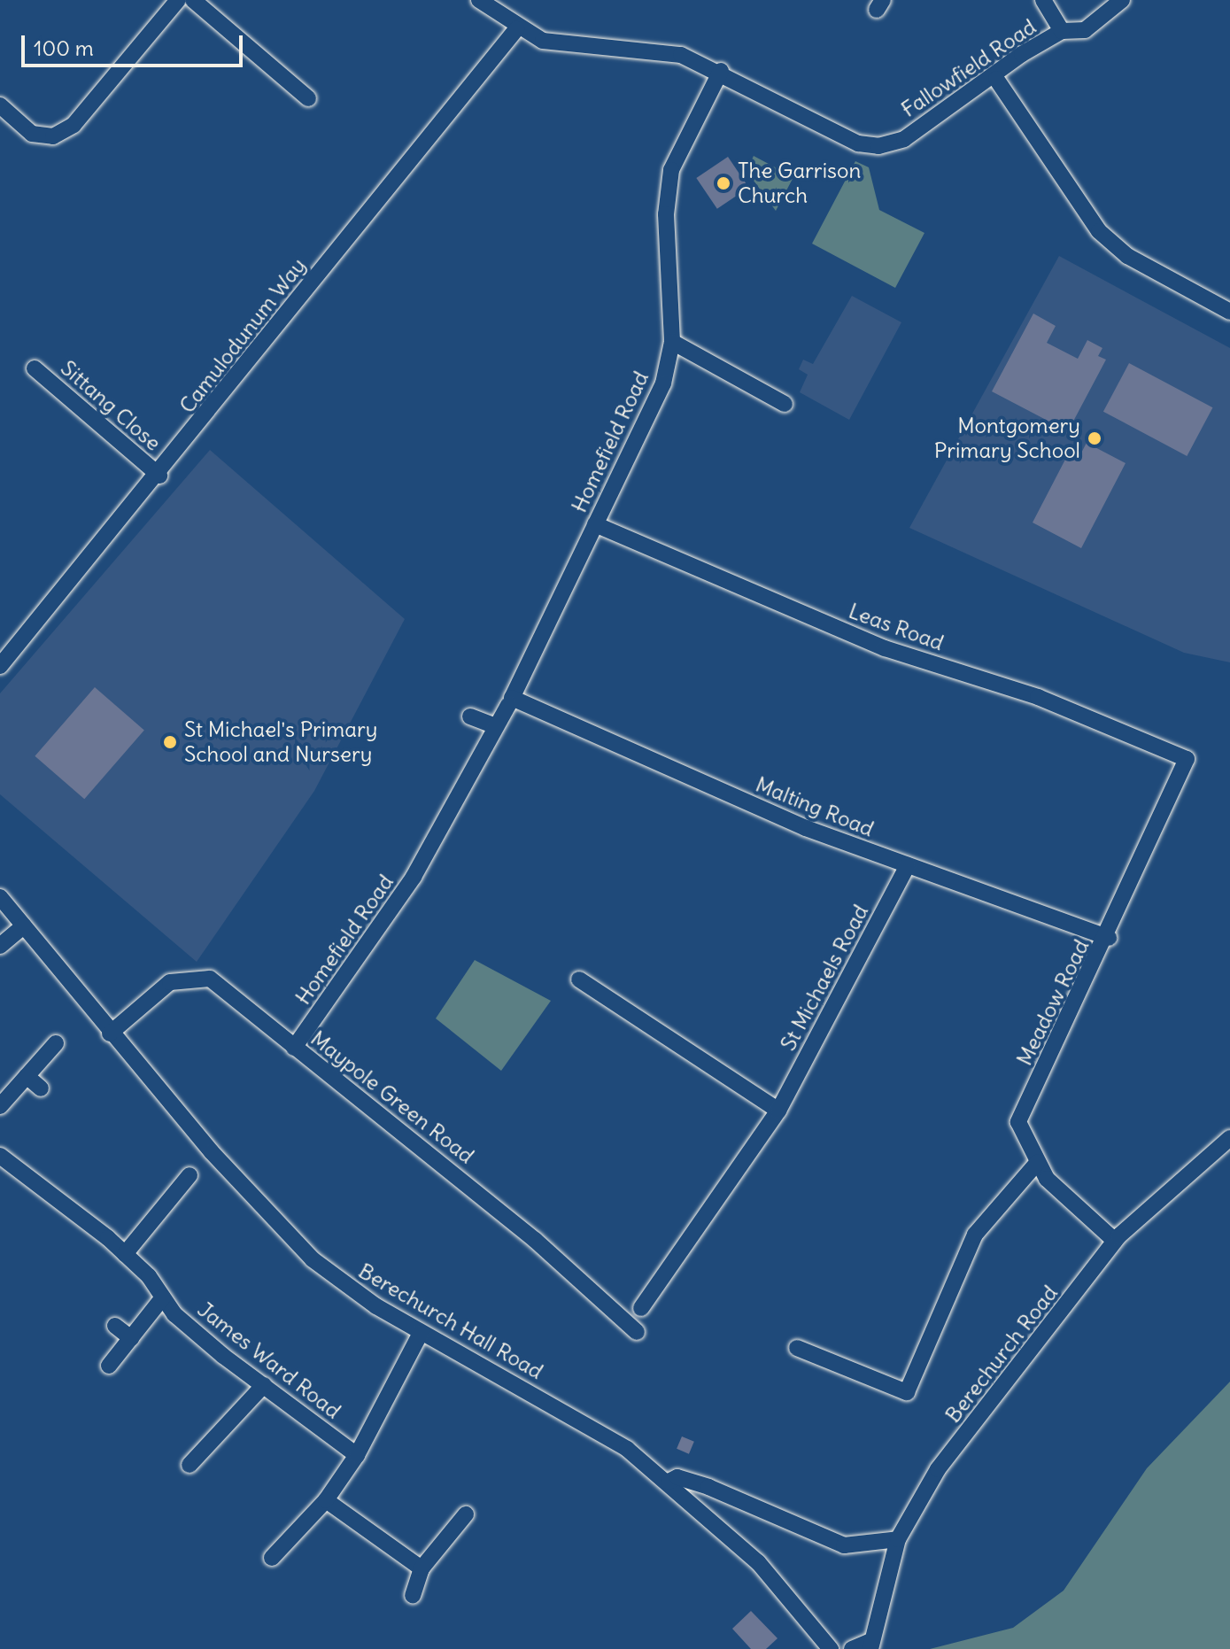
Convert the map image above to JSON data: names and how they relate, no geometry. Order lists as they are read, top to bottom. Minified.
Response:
{"streets":{"street":["Fallowfield Road","Camulodunum Way","Sittang Close","Homefield Road","Leas Road","Malting Road","St Michaels Road","Meadow Road","Maypole Green Road","Berechurch Hall Road","Berechurch Road","James Ward Road"]},"crossings":[["Fallowfield Road","Camulodunum Way"],["Fallowfield Road","Homefield Road"],["Camulodunum Way","Sittang Close"],["Homefield Road","Leas Road"],["Homefield Road","Malting Road"],["Homefield Road","Maypole Green Road"],["Leas Road","Meadow Road"],["Malting Road","St Michaels Road"],["Malting Road","Meadow Road"],["Meadow Road","Berechurch Road"],["Maypole Green Road","Berechurch Hall Road"]],"places":["The Garrison Church","Montgomery Primary School","St Michael's Primary School and Nursery"],"scale_bar":"100 m"}
